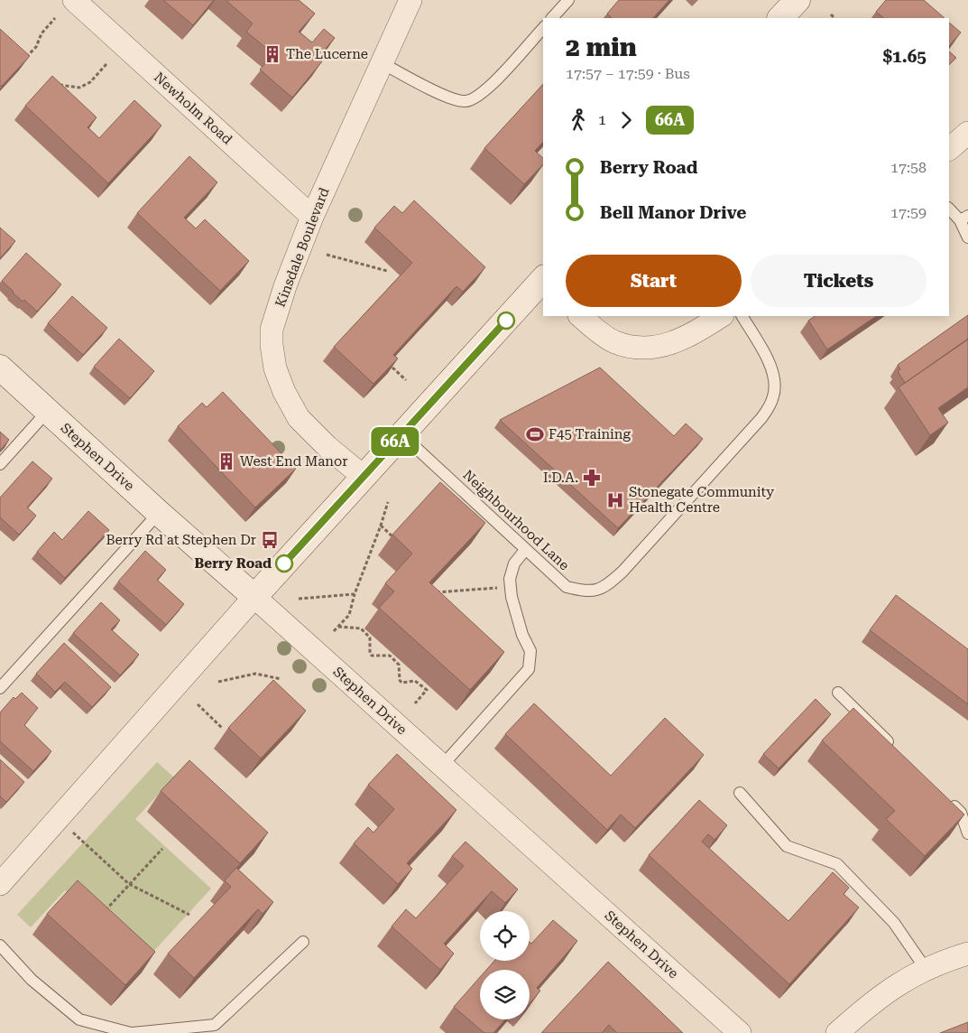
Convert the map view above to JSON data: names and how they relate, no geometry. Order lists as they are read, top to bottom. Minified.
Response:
{"streets":{"street":["Newholm Road","Kinsdale Boulevard","Stephen Drive"],"lane":["Neighbourhood Lane"]},"crossings":[["Newholm Road","Kinsdale Boulevard"]],"places":{"building":["The Lucerne","West End Manor"],"sports":["F45 Training"],"pharmacy":["I.D.A."],"hospital":["Stonegate Community Health Centre"],"bus stop":["Berry Rd at Stephen Dr"],"other":["Berry Road"]},"lines":["bus line 66A"],"page":{"on_map":"66A","heading":["2 min","17:57 – 17:59 · Bus","$1.65"],"legs":["1","66A"],"list":[{"name":"Berry Road","value":"17:58"},{"name":"Bell Manor Drive","value":"17:59"}],"buttons":["Start","Tickets"]}}
